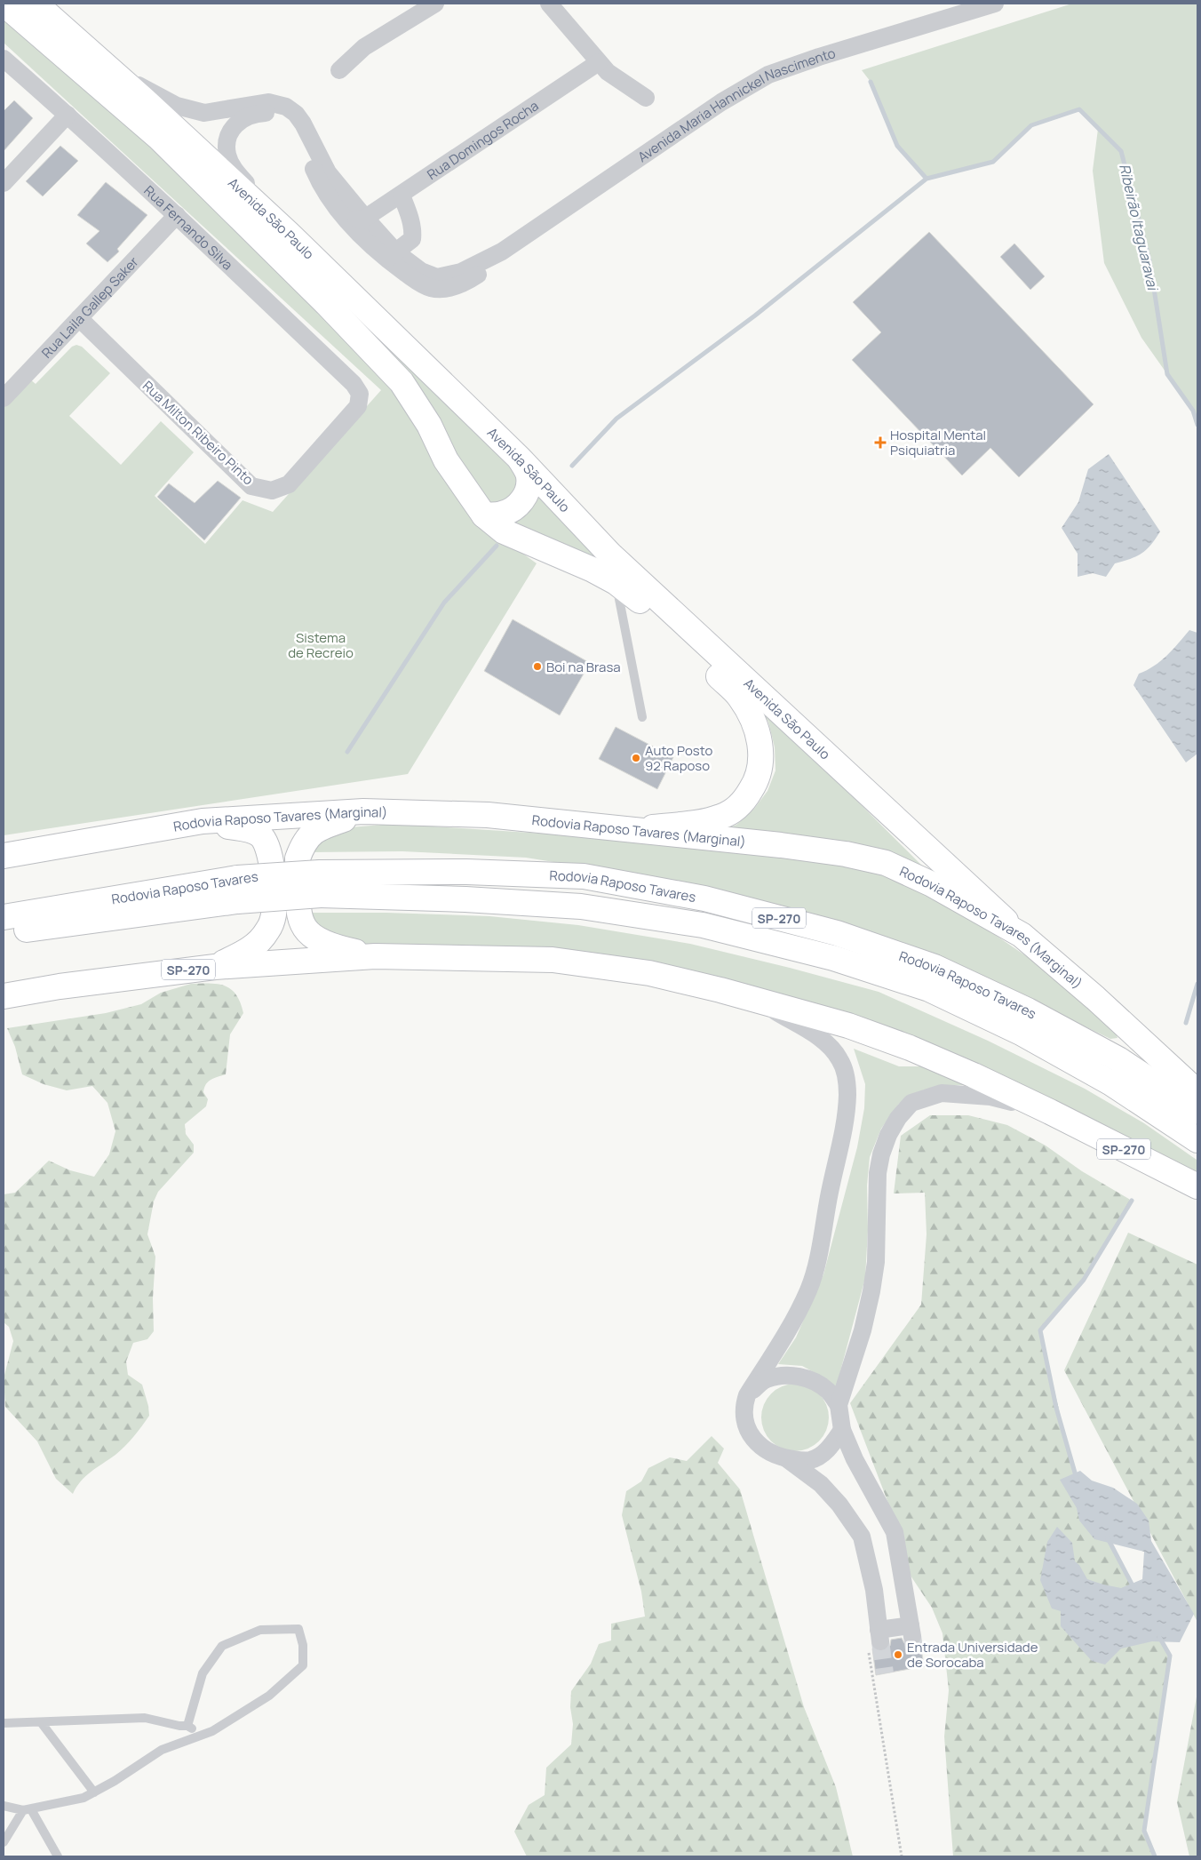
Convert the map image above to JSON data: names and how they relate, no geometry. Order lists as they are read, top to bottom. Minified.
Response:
{"streets":{"main road":["Avenida São Paulo","Rodovia Raposo Tavares (Marginal)","Rodovia Raposo Tavares","SP-270"],"street":["Avenida Maria Hannickel Nascimento","Rua Domingos Rocha","Rua Fernando Silva","Rua Laila Gallep Saker","Rua Milton Ribeiro Pinto"]},"crossings":[["Avenida Maria Hannickel Nascimento","Rua Domingos Rocha"],["Avenida Maria Hannickel Nascimento","Avenida São Paulo"],["Avenida São Paulo","Rodovia Raposo Tavares (Marginal)"],["Rua Fernando Silva","Rua Laila Gallep Saker"],["Rua Fernando Silva","Rua Milton Ribeiro Pinto"],["Rua Laila Gallep Saker","Rua Milton Ribeiro Pinto"]],"water":["Ribeirão Itaguaravai"],"parks":["Sistema de Recreio"],"places":{"health":["Hospital Mental Psiquiatria"],"other":["Boi na Brasa","Auto Posto 92 Raposo","Entrada Universidade de Sorocaba"]}}
